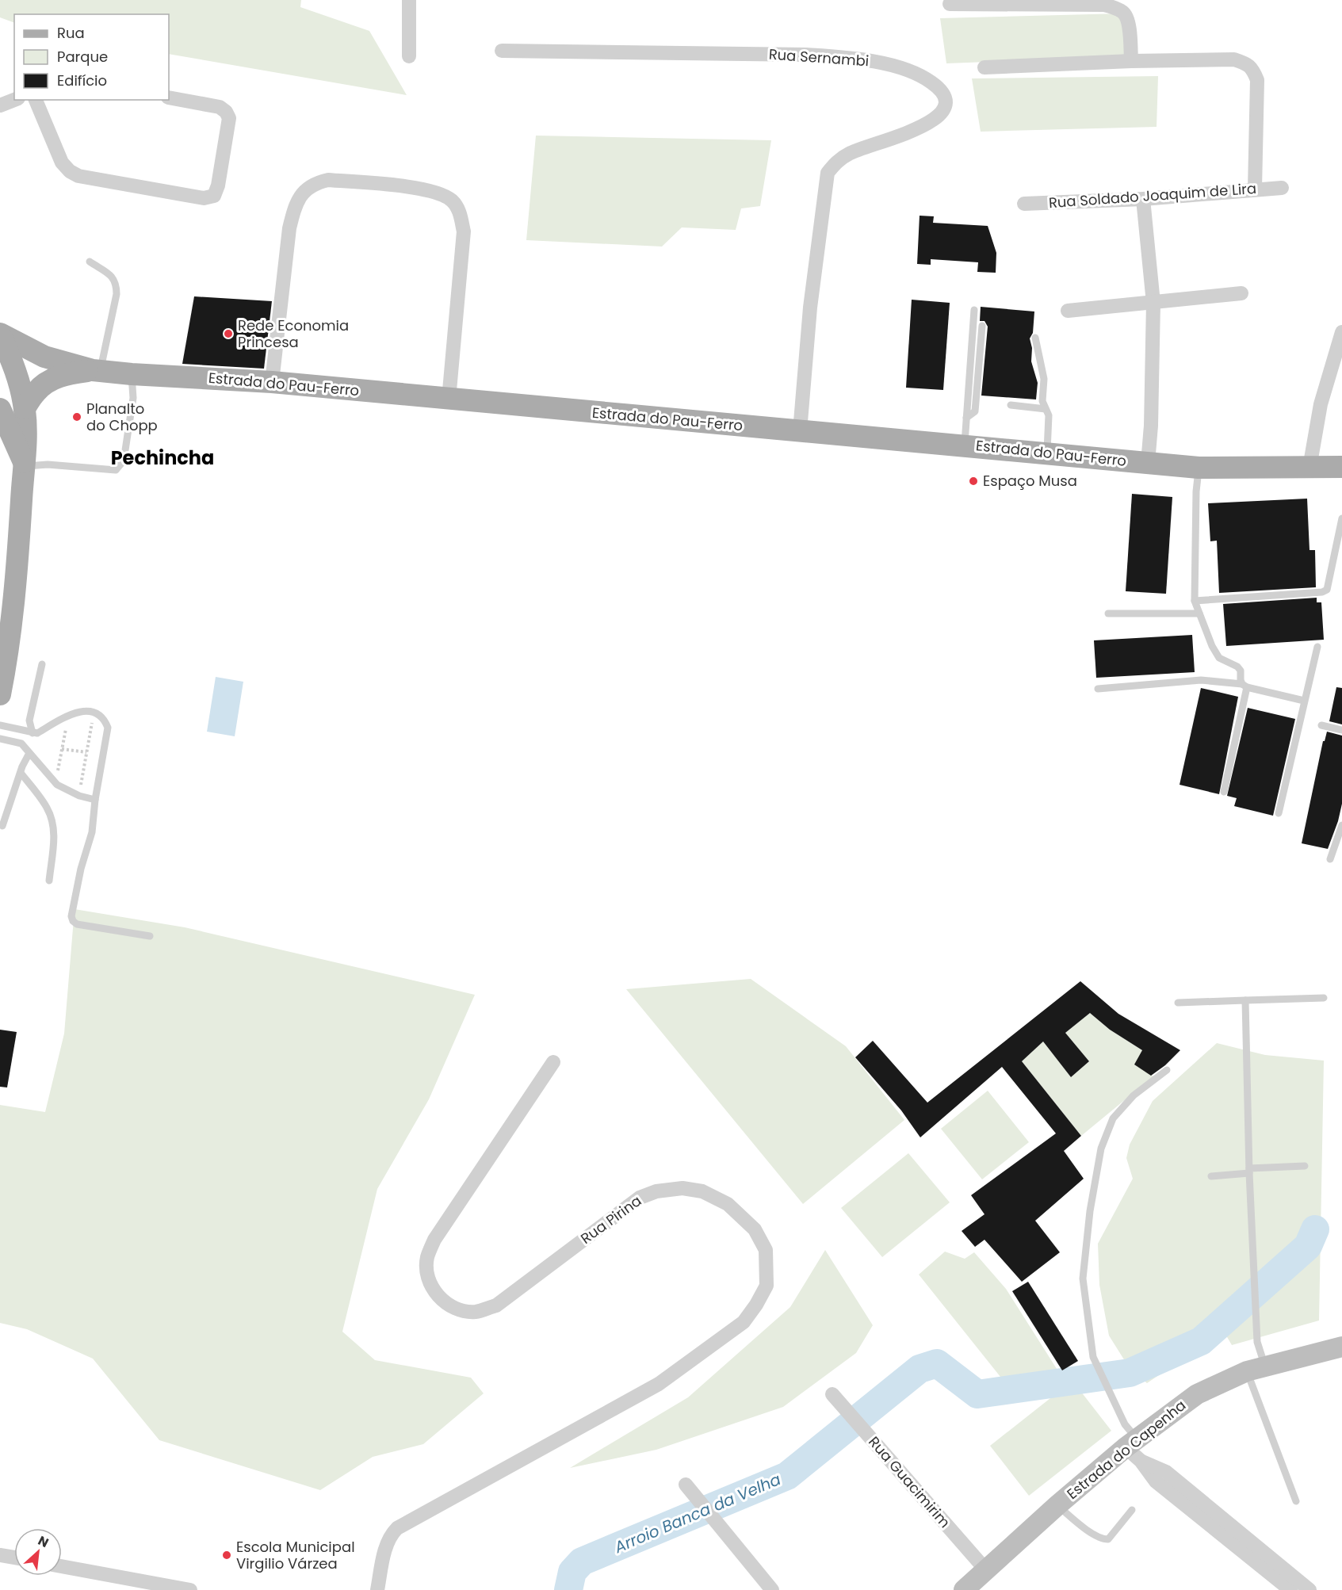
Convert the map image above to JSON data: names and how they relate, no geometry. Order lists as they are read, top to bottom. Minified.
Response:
{"streets":{"main road":["Estrada do Pau-Ferro"],"street":["Rua Sernambi","Rua Soldado Joaquim de Lira","Rua Pirina","Estrada do Capenha","Rua Guacimirim"]},"crossings":[["Rua Sernambi","Estrada do Pau-Ferro"],["Estrada do Capenha","Rua Guacimirim"]],"districts":["Pechincha"],"water":["Arroio Banca da Velha"],"places":["Rede Economia Princesa","Planalto do Chopp","Espaço Musa","Escola Municipal Virgilio Várzea"],"legend":["Rua","Parque","Edifício"],"north":"top right"}
